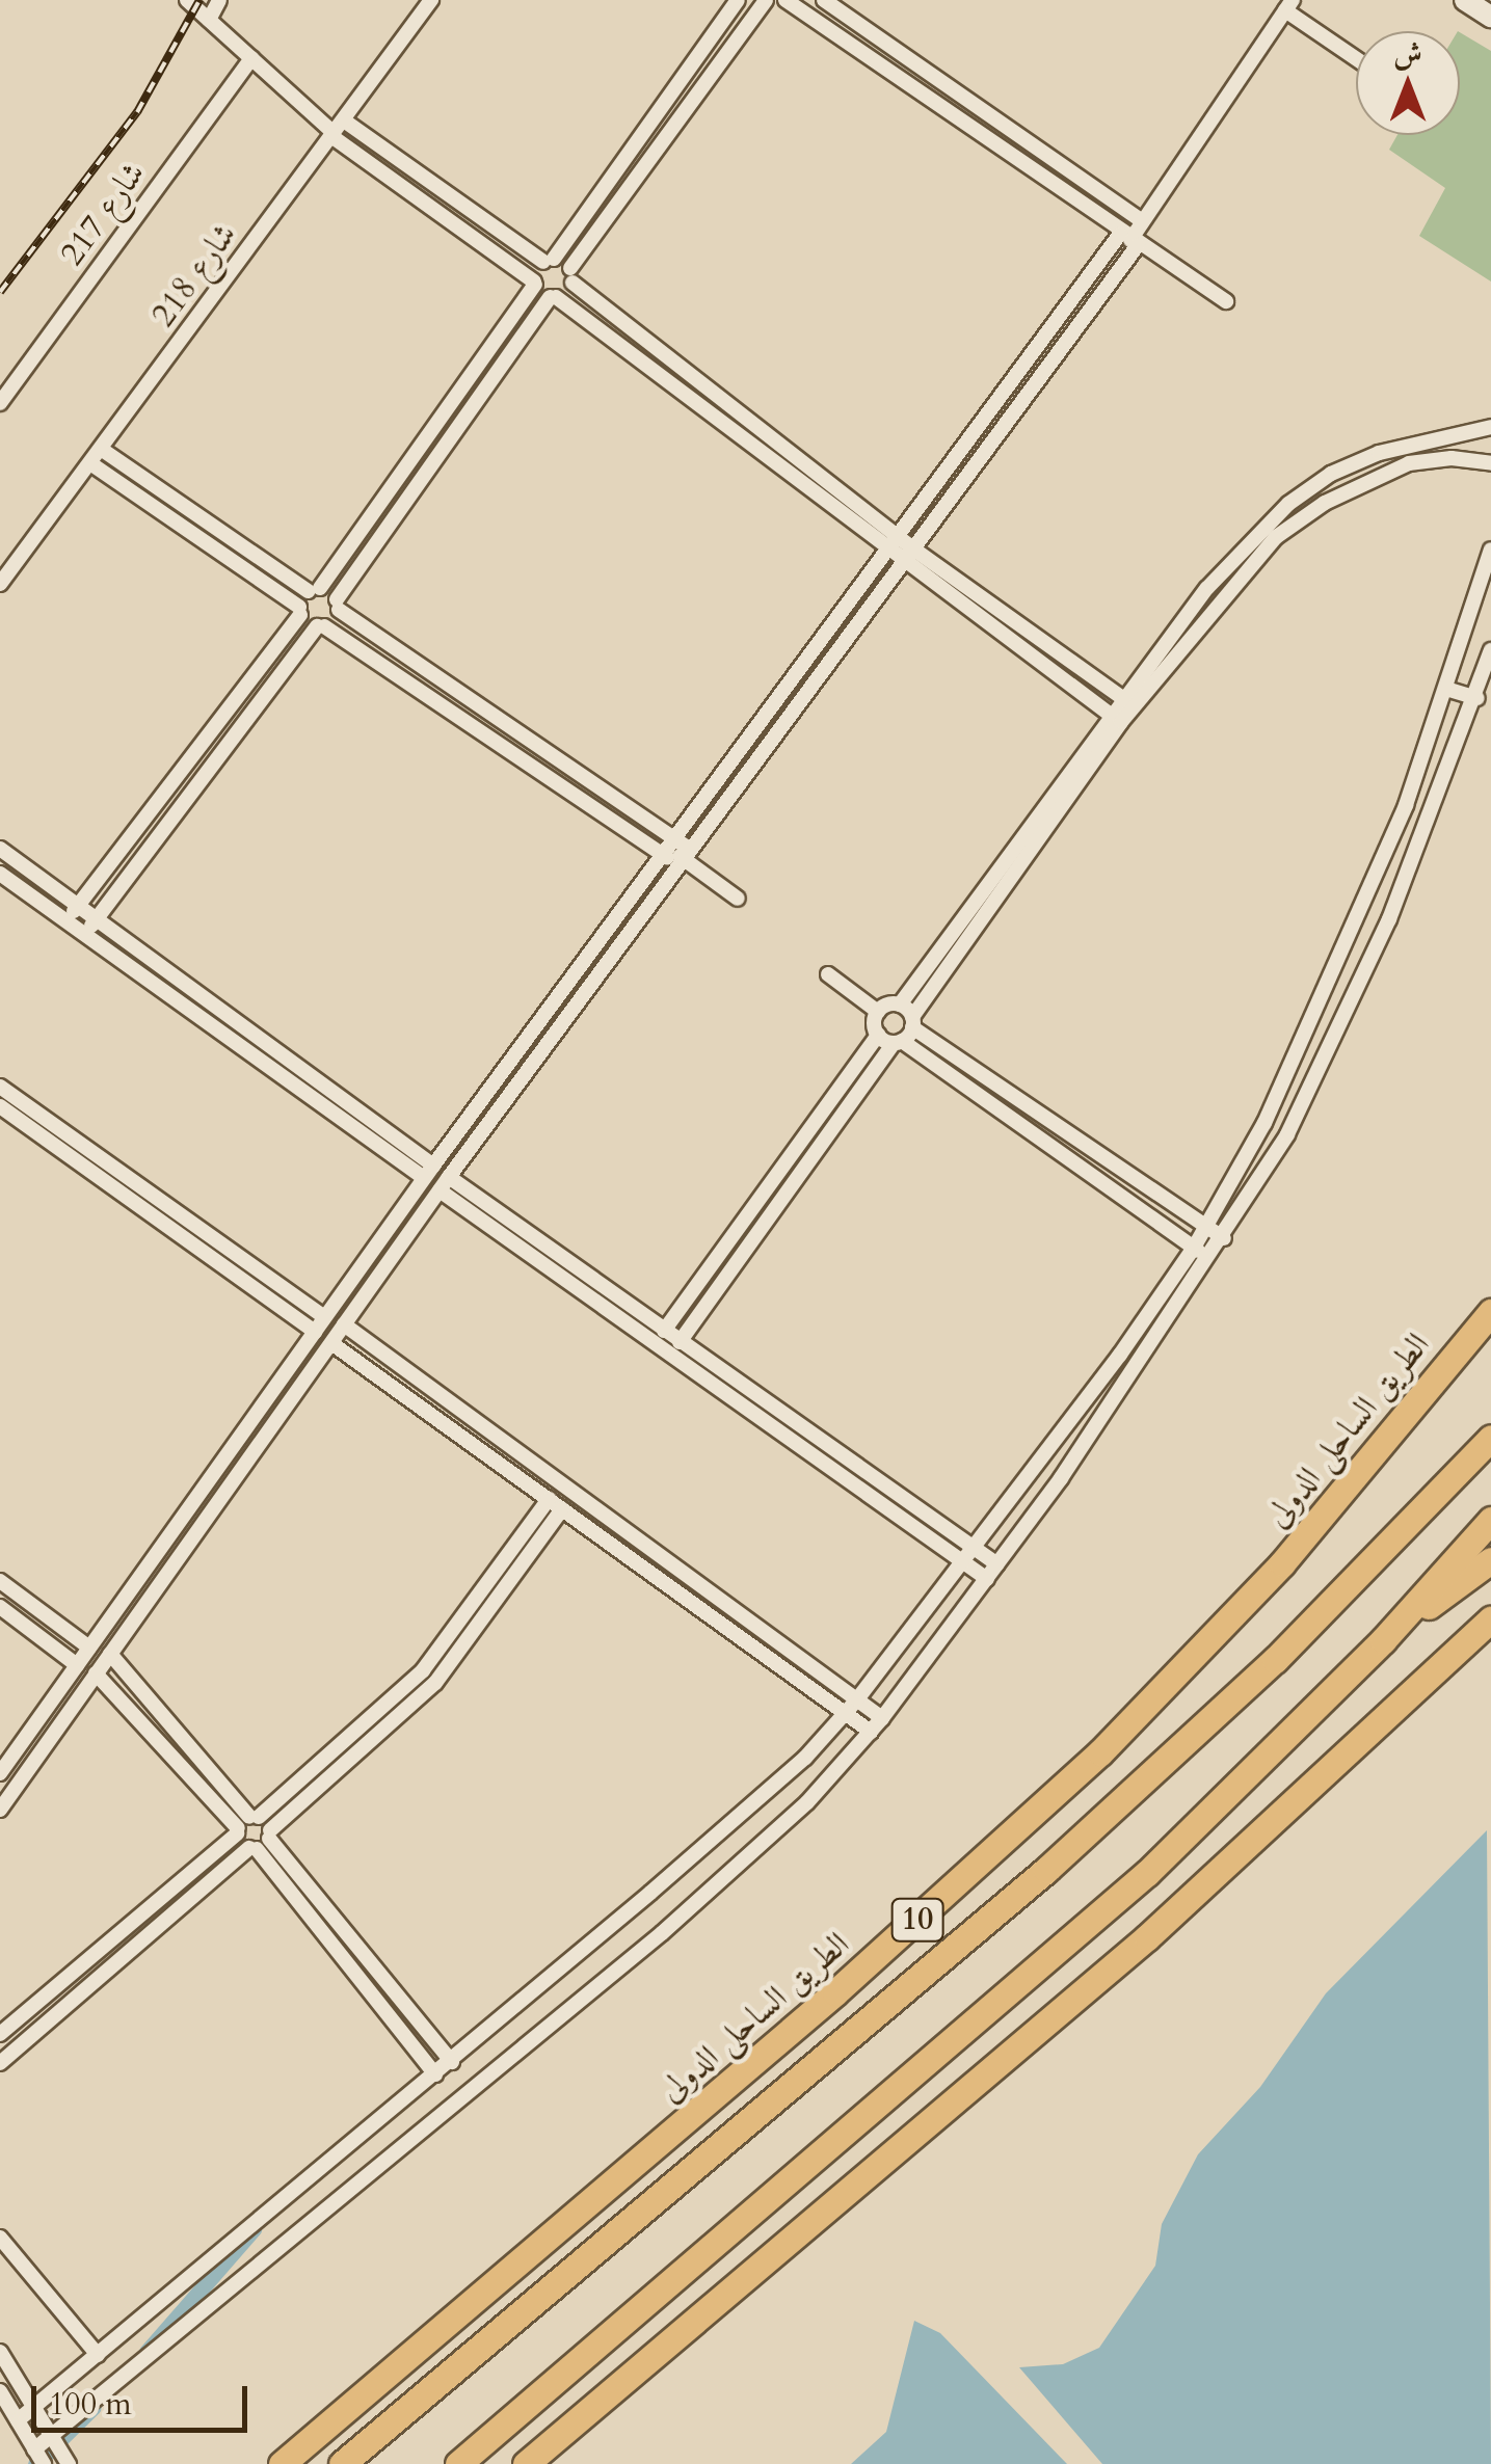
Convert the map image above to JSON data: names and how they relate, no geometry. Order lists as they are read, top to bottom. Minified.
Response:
{"streets":{"highway":["الطريق الساحلى الدولى","10"],"street":["شارع 217","شارع 218"]},"scale_bar":"100 m","north":"top"}
